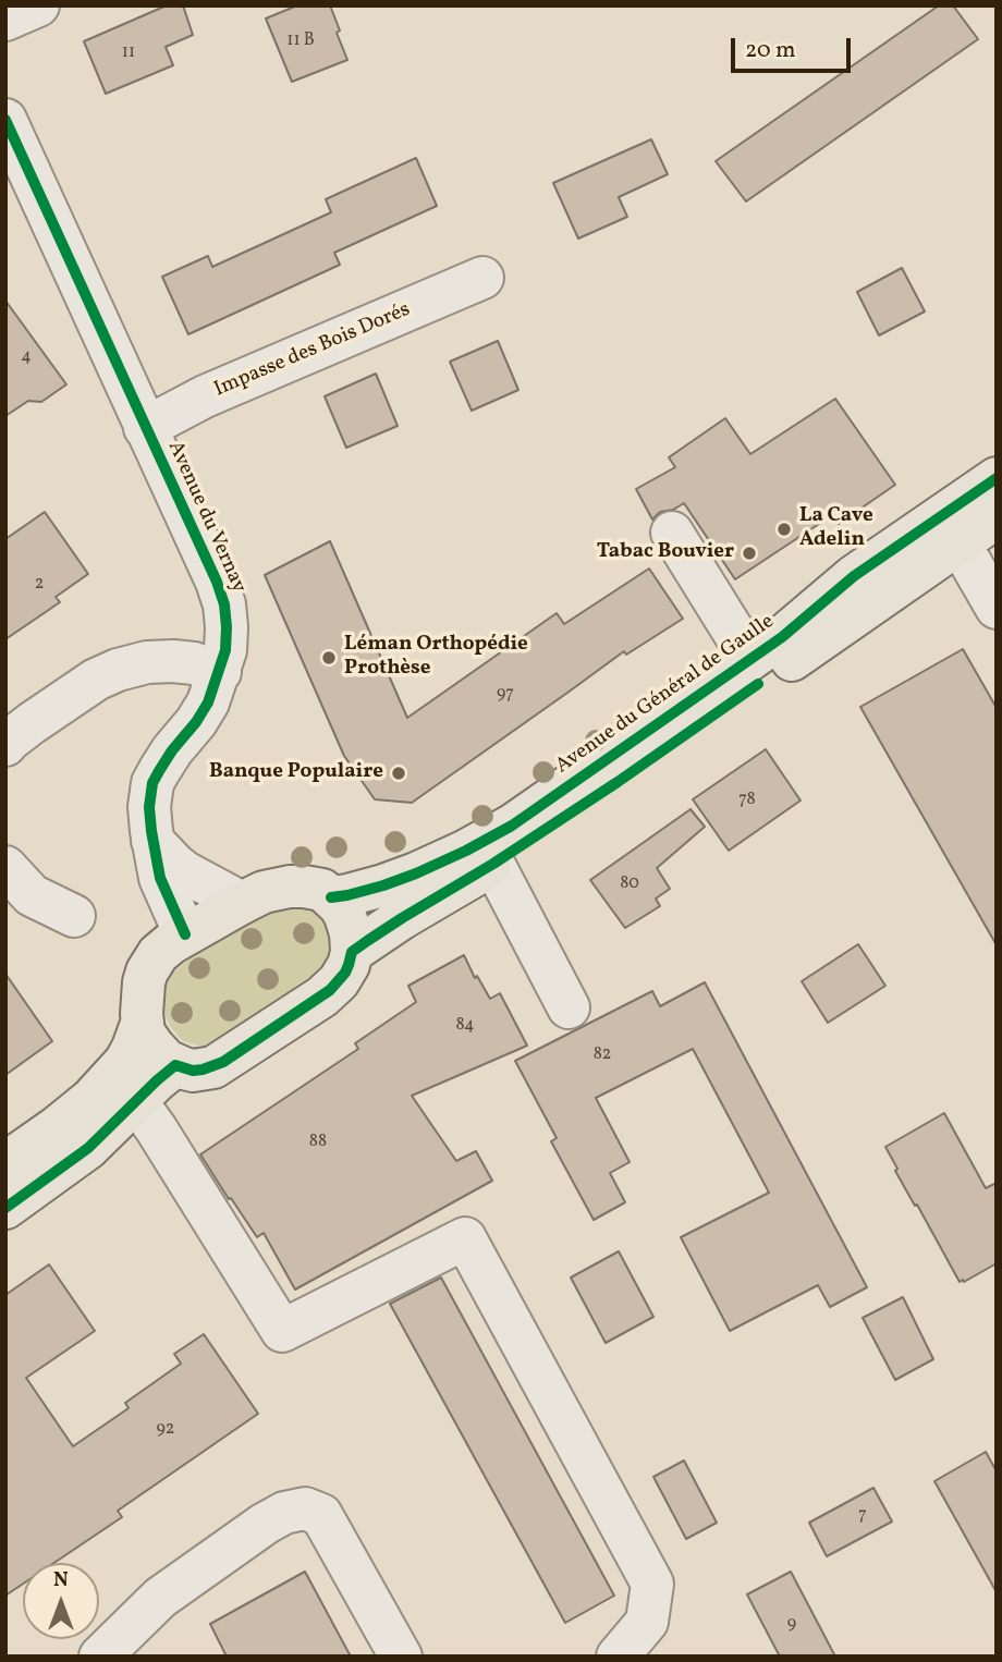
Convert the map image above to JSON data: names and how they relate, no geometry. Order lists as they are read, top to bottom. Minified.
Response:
{"streets":{"main road":["Avenue du Général de Gaulle"],"street":["Impasse des Bois Dorés","Avenue du Vernay"]},"crossings":[["Impasse des Bois Dorés","Avenue du Vernay"],["Avenue du Vernay","Avenue du Général de Gaulle"]],"places":["La Cave Adelin","Tabac Bouvier","Léman Orthopédie Prothèse","Banque Populaire"],"house_numbers":["11 B","11","4","2","97","78","80","84","82","88","92","7","9"],"scale_bar":"20 m","north":"top"}
